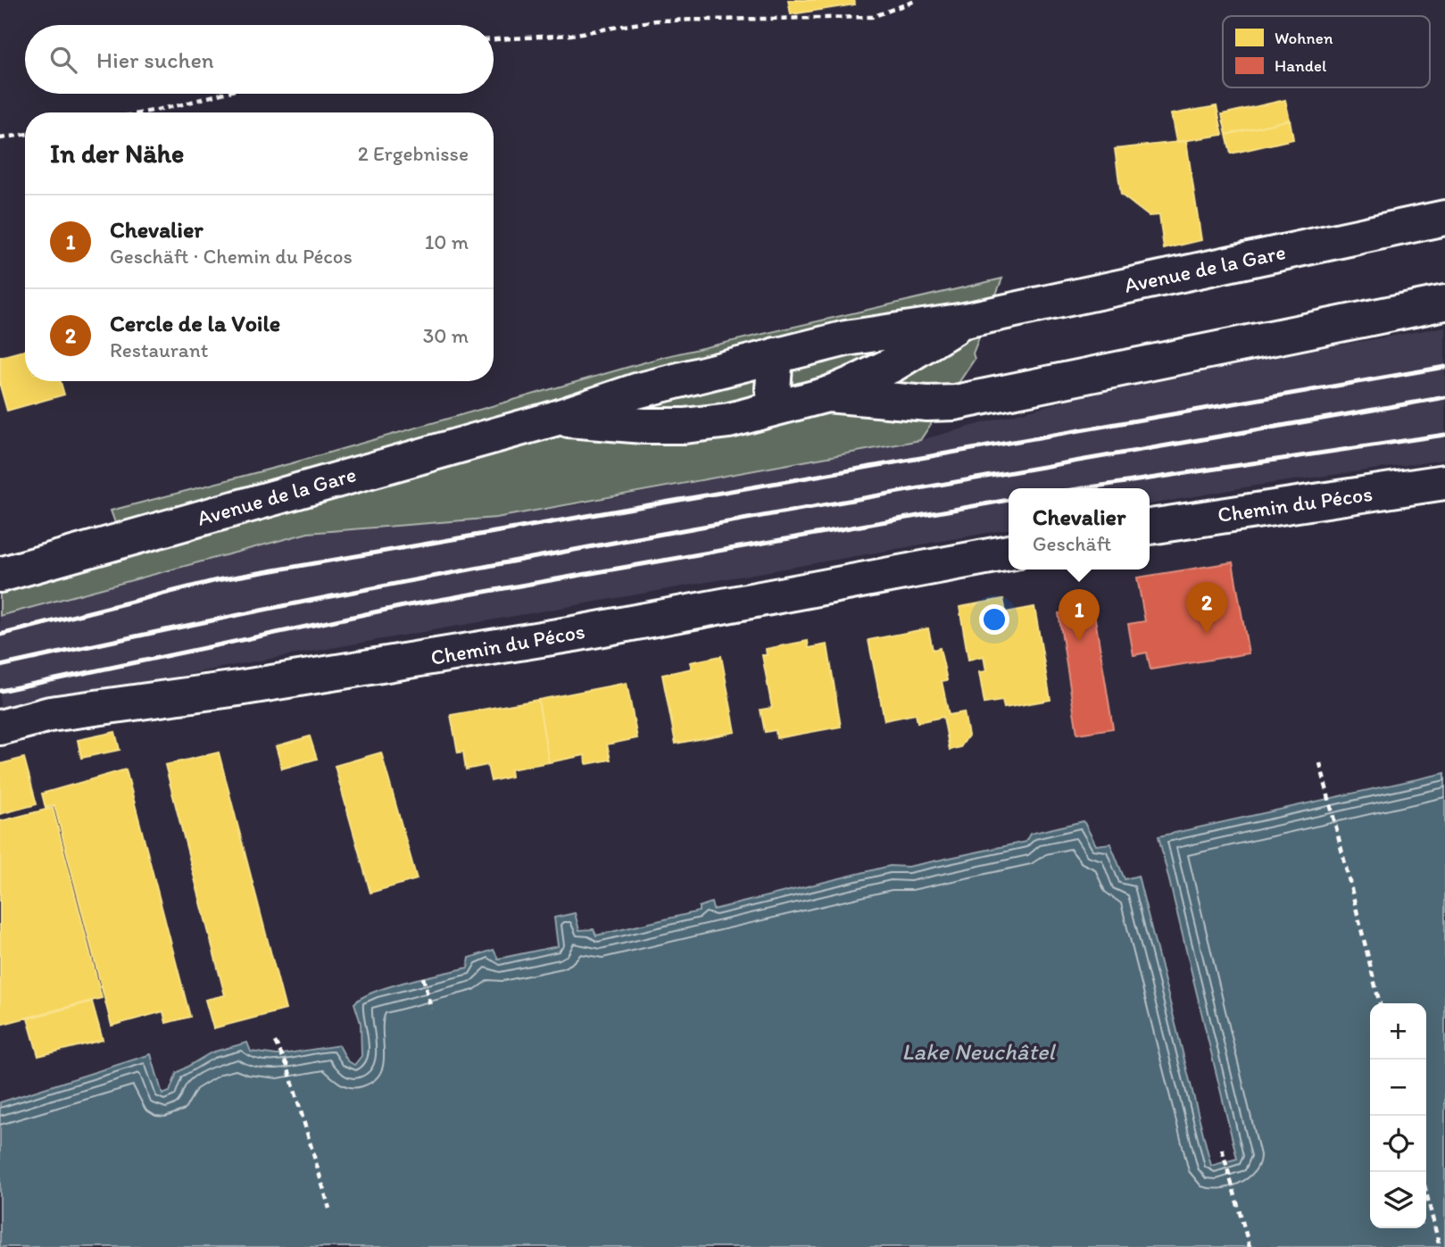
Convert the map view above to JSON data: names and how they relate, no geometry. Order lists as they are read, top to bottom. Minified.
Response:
{"streets":{"main road":["Avenue de la Gare","Chemin du Pécos"]},"water":["Lake Neuchâtel"],"legend":["Wohnen","Handel"],"page":{"search":"Hier suchen","heading":["In der Nähe","2 Ergebnisse"],"list":[{"mark":"1","name":"Chevalier","note":"Geschäft · Chemin du Pécos","value":"10 m"},{"mark":"2","name":"Cercle de la Voile","note":"Restaurant","value":"30 m"}],"popup":["Chevalier","Geschäft"],"pins":["2","1"],"map_buttons":["+","−"]}}
